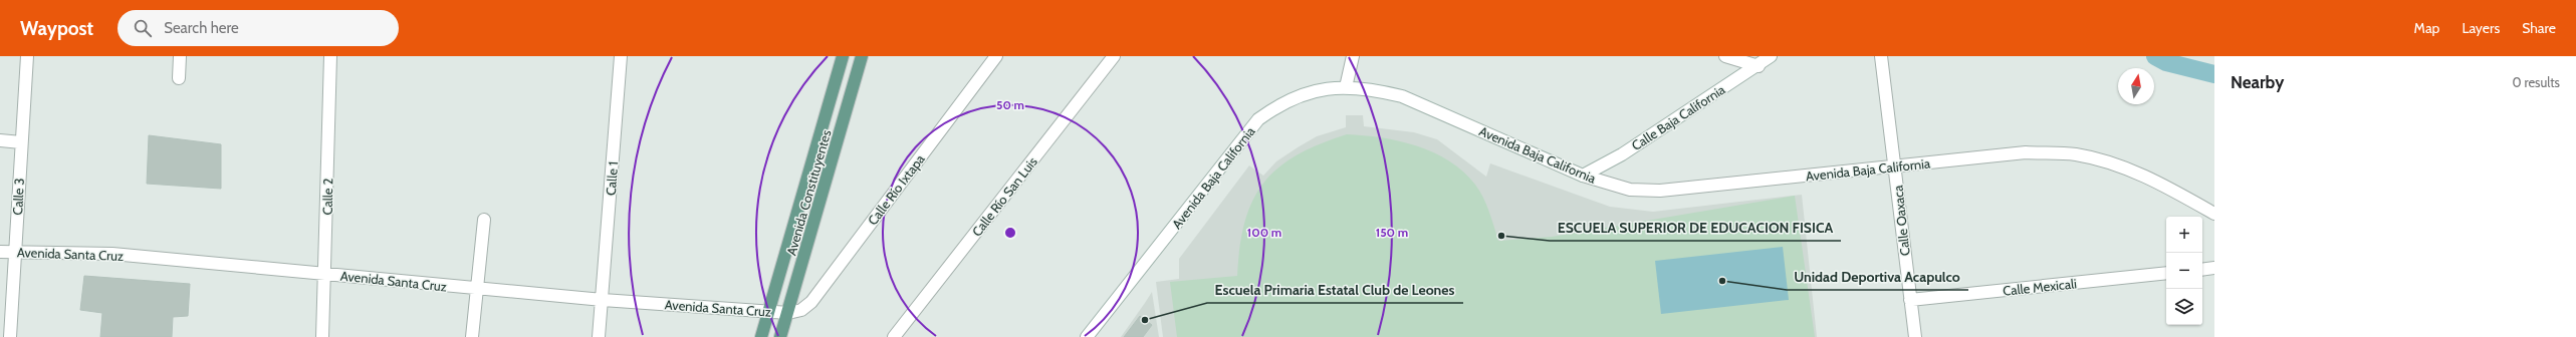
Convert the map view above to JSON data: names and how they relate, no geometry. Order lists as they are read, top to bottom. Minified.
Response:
{"streets":{"main road":["Avenida Constituyentes"],"street":["Calle Baja California","Avenida Baja California","Calle 1","Calle Río Ixtapa","Calle 3","Calle 2","Calle Río San Luis","Calle Oaxaca","Avenida Santa Cruz","Calle Mexicali"]},"crossings":[["Calle Baja California","Avenida Baja California"],["Avenida Baja California","Calle Oaxaca"],["Calle 1","Avenida Santa Cruz"],["Calle Río Ixtapa","Avenida Constituyentes"],["Calle Río Ixtapa","Avenida Santa Cruz"],["Avenida Constituyentes","Avenida Santa Cruz"],["Calle 3","Avenida Santa Cruz"],["Calle 2","Avenida Santa Cruz"],["Calle Oaxaca","Calle Mexicali"]],"places":["ESCUELA SUPERIOR DE EDUCACION FISICA","Unidad Deportiva Acapulco","Escuela Primaria Estatal Club de Leones"],"north":"top","page":{"header":"Waypost","search":"Search here","nav":["Map","Layers","Share"],"heading":["Nearby","0 results"],"map_buttons":["+","−"]},"rings":["50 m","100 m","150 m"]}
